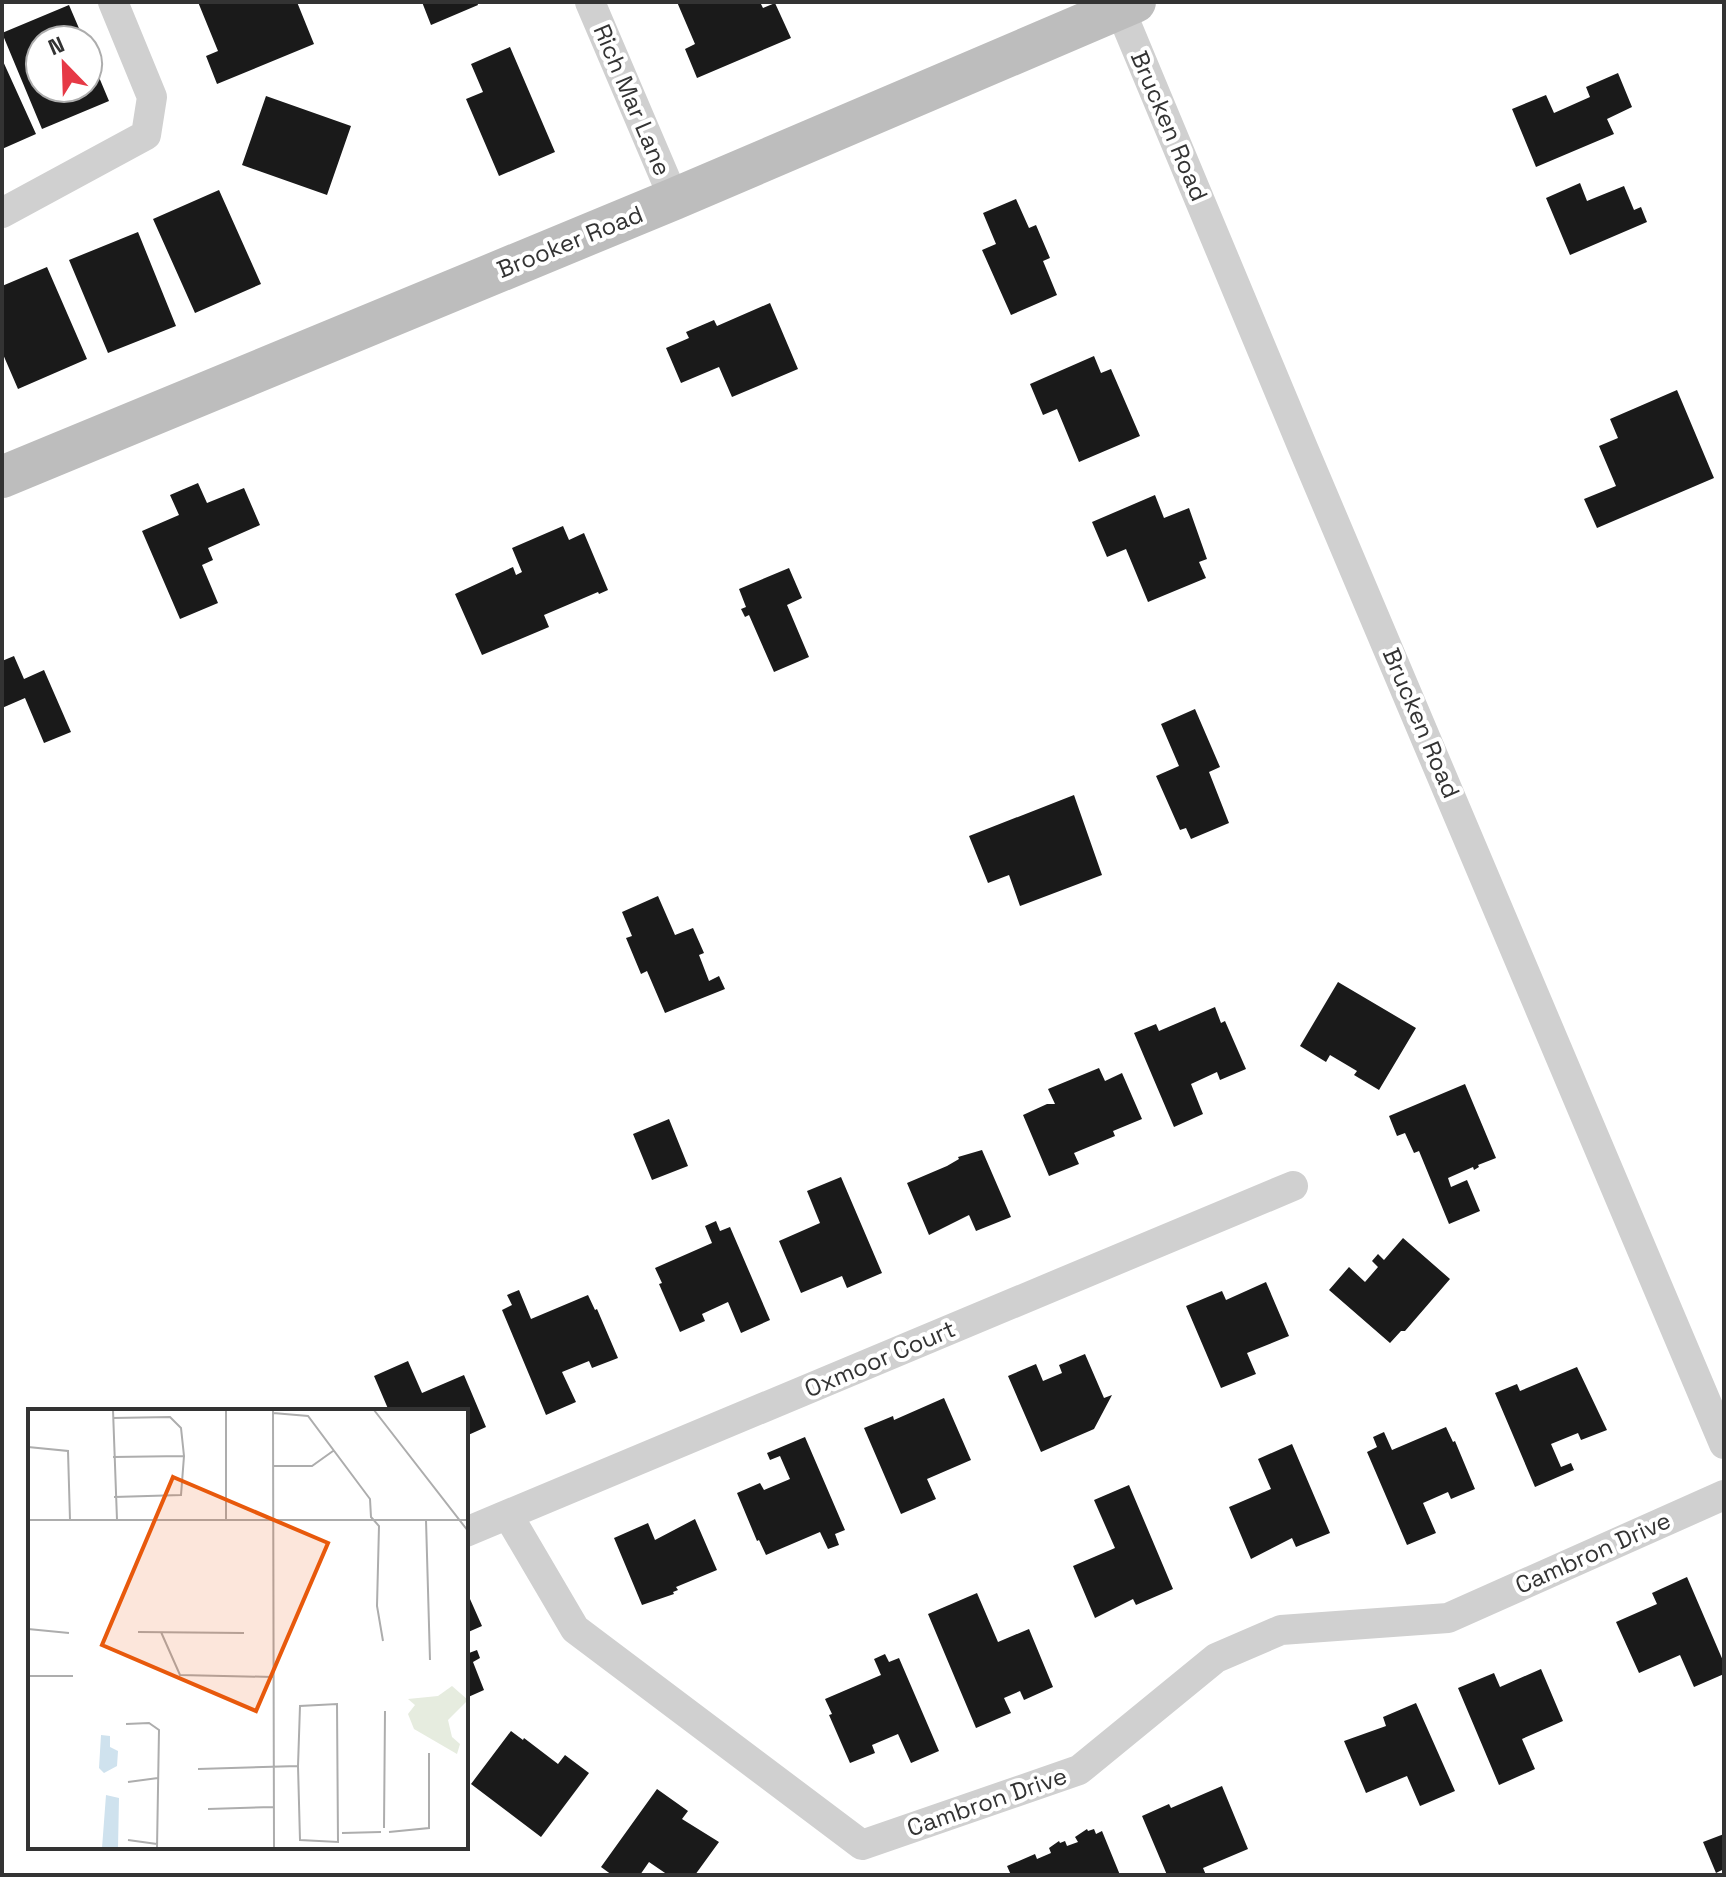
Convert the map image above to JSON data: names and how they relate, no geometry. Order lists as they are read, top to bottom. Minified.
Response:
{"streets":{"street":["Rich Mar Lane","Brucken Road","Brooker Road","Oxmoor Court","Cambron Drive"]},"crossings":[["Rich Mar Lane","Brooker Road"],["Brucken Road","Brooker Road"],["Oxmoor Court","Cambron Drive"]],"north":"top left"}
